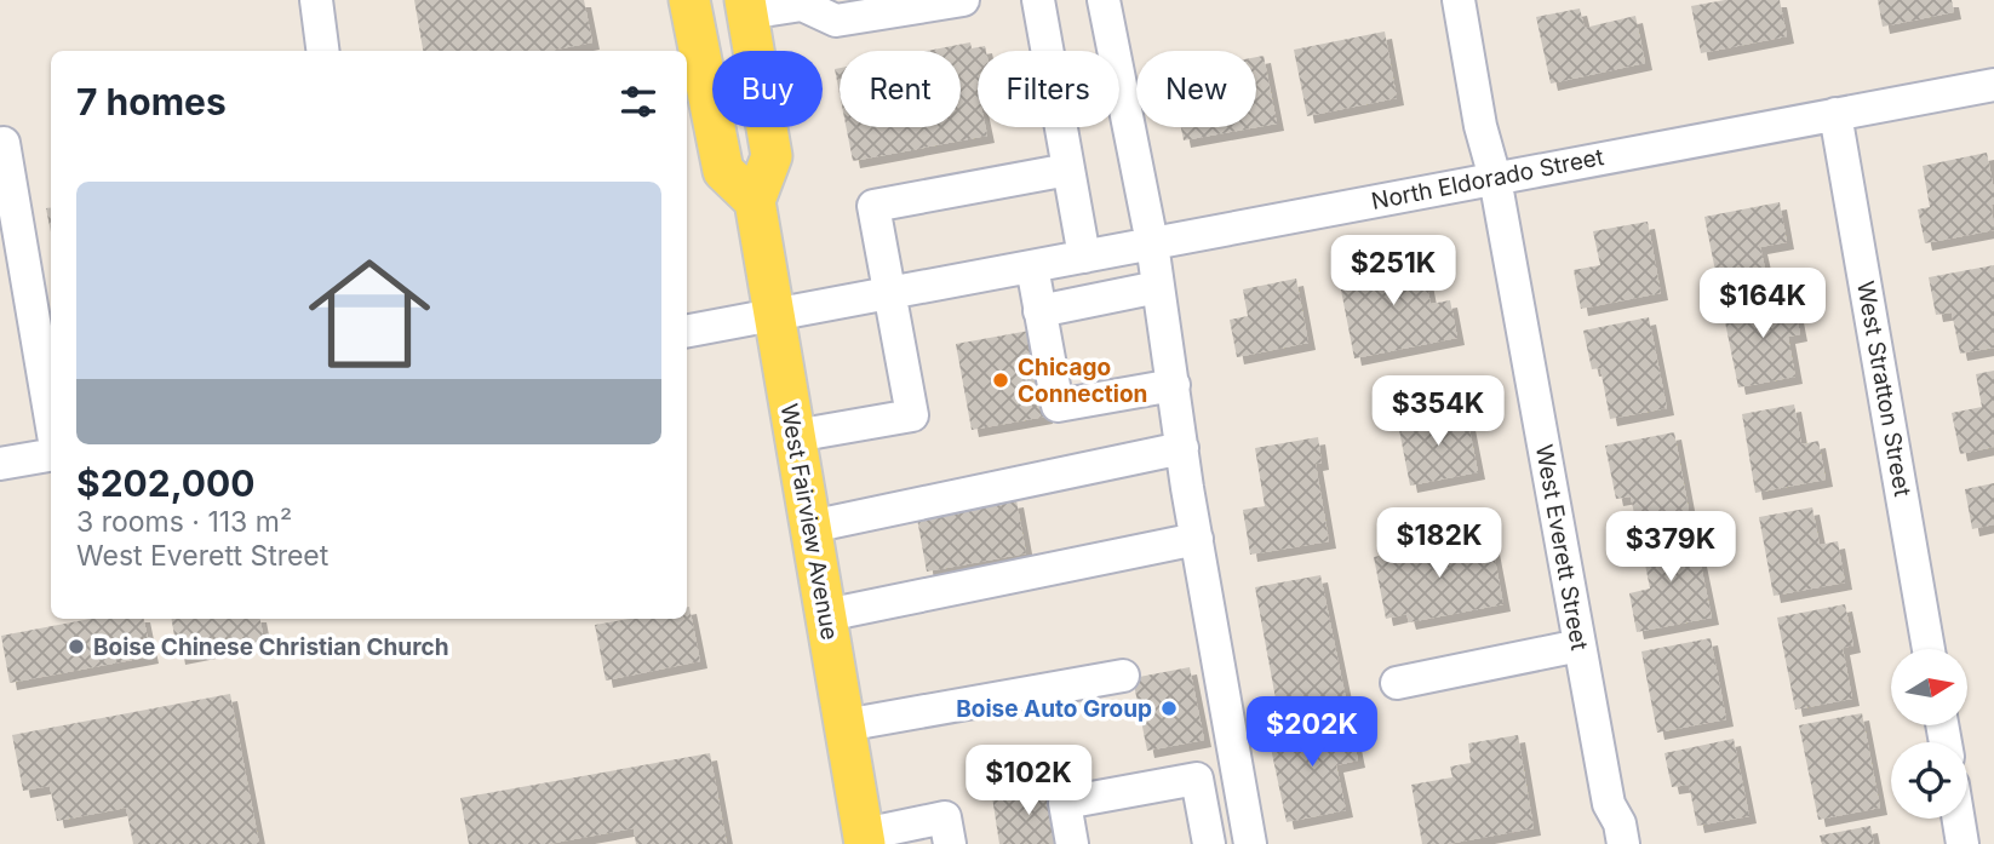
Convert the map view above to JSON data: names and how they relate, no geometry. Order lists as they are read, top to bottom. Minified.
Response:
{"streets":{"main road":["West Fairview Avenue"],"street":["North Eldorado Street","West Stratton Street","West Everett Street"]},"crossings":[["North Eldorado Street","West Stratton Street"],["North Eldorado Street","West Fairview Avenue"],["North Eldorado Street","West Everett Street"]],"places":["Chicago Connection","Boise Chinese Christian Church","Boise Auto Group"],"north":"right","page":{"chip":["Buy","Rent","Filters","New"],"heading":"7 homes","list":[{"name":"$202,000","note":"3 rooms · 113 m² · West Everett Street"}],"price":["$251K","$164K","$354K","$182K","$379K","$202K","$102K"]}}
